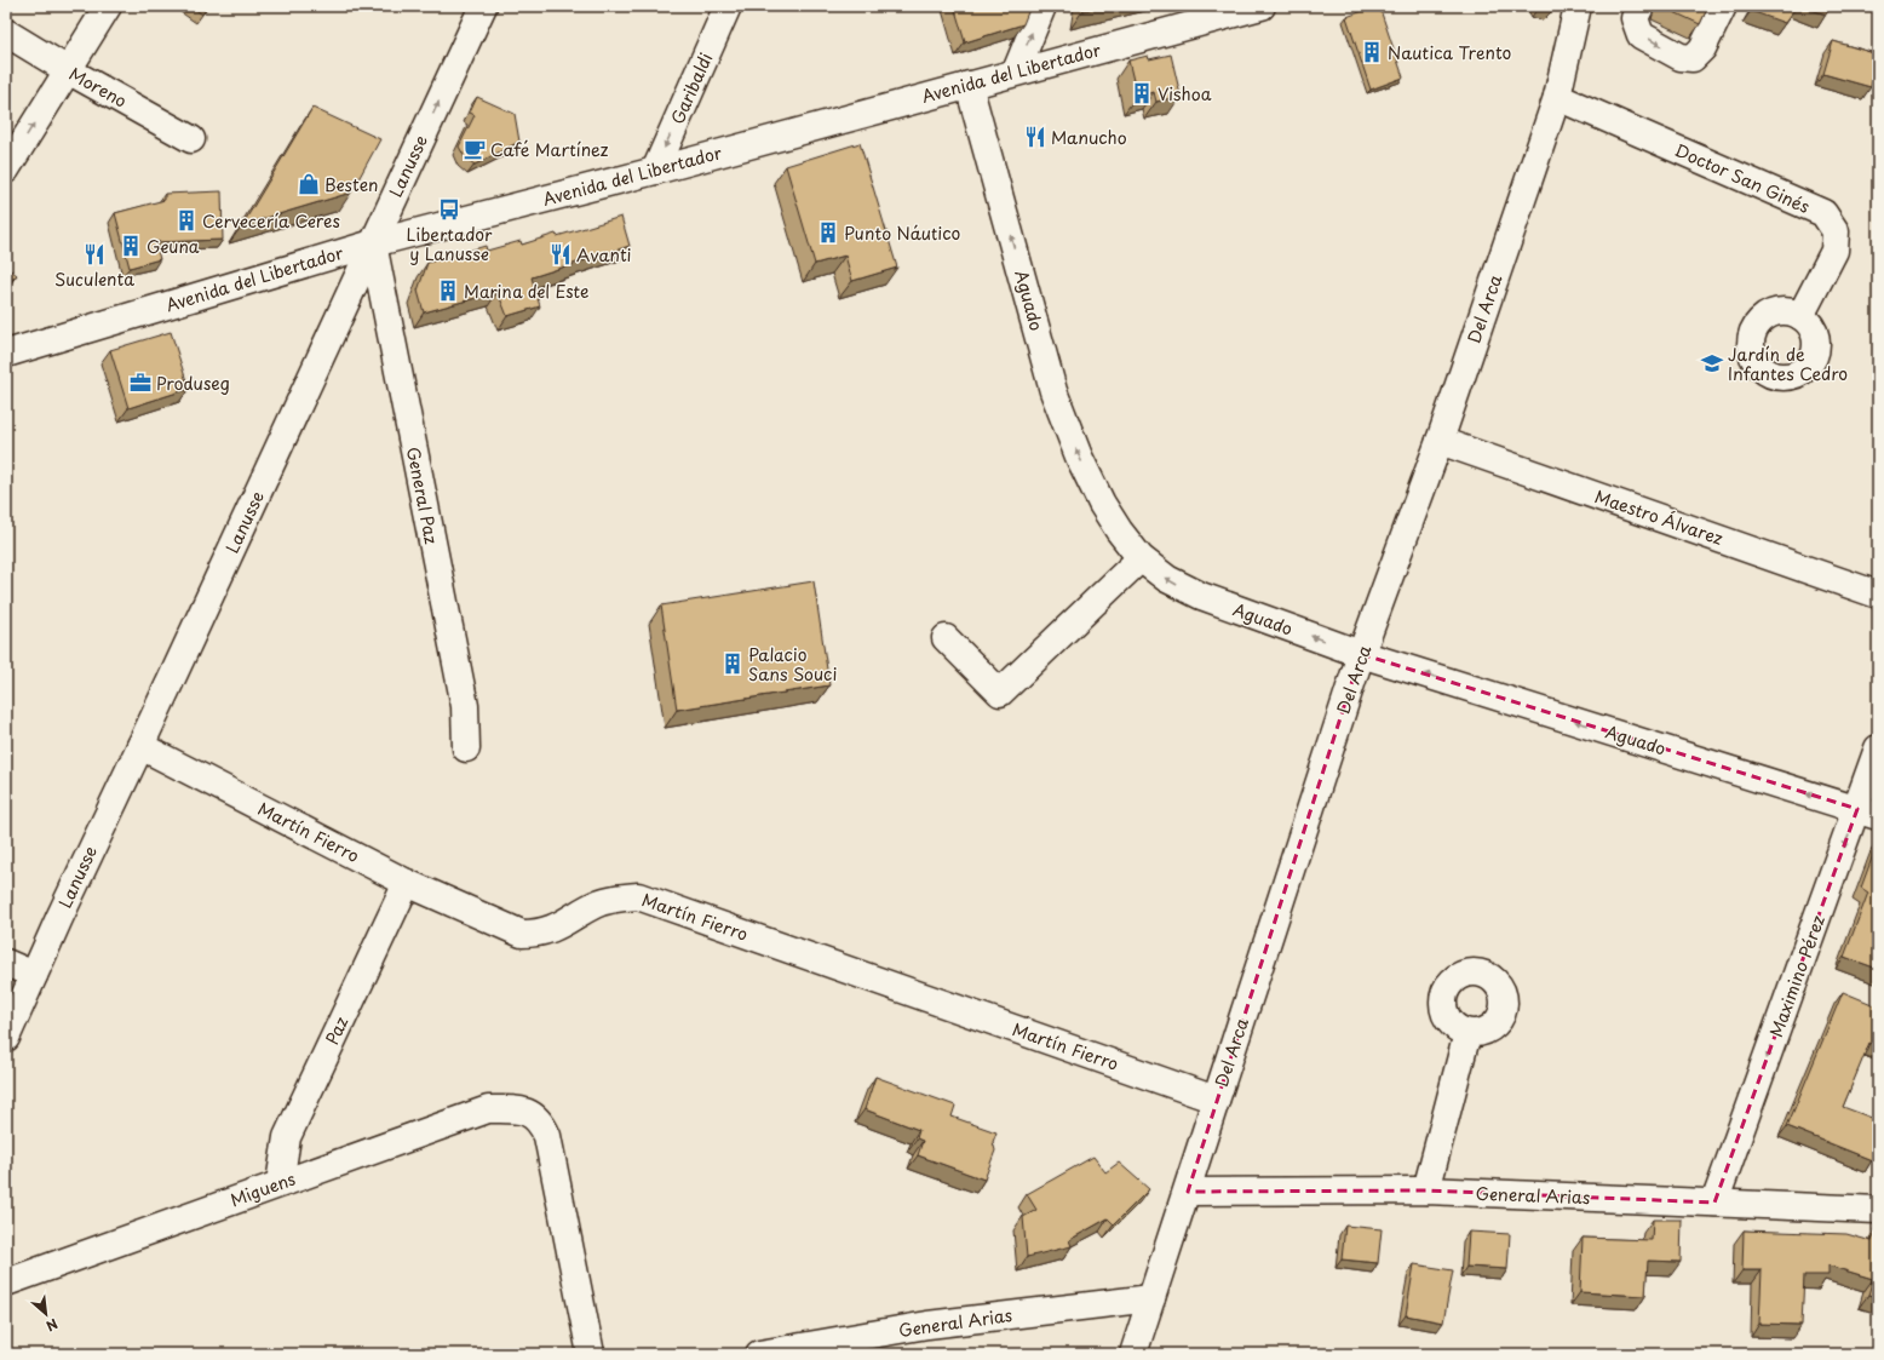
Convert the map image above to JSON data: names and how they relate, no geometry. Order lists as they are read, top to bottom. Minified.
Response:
{"streets":{"street":["Avenida del Libertador","Moreno","Garibaldi","Lanusse","Doctor San Ginés","Aguado","Del Arca","General Paz","Maestro Álvarez","Martín Fierro","Maximino Pérez","Paz","Miguens","General Arias"]},"crossings":[["Avenida del Libertador","Garibaldi"],["Avenida del Libertador","Lanusse"],["Avenida del Libertador","Aguado"],["Avenida del Libertador","General Paz"],["Lanusse","General Paz"],["Lanusse","Martín Fierro"],["Doctor San Ginés","Del Arca"],["Aguado","Del Arca"],["Aguado","Maximino Pérez"],["Del Arca","Maestro Álvarez"],["Del Arca","Martín Fierro"],["Del Arca","General Arias"],["Martín Fierro","Paz"],["Maximino Pérez","General Arias"],["Paz","Miguens"]],"one_way":["Garibaldi","Aguado","Maximino Pérez"],"places":{"building":["Nautica Trento","Vishoa","Cervecería Ceres","Punto Náutico","Geuna","Marina del Este","Palacio Sans Souci"],"restaurant":["Manucho","Suculenta","Avanti"],"cafe":["Café Martínez"],"shop":["Besten"],"bus stop":["Libertador y Lanusse"],"school or university":["Jardín de Infantes Cedro"],"office":["Produseg"]},"north":"bottom right"}
